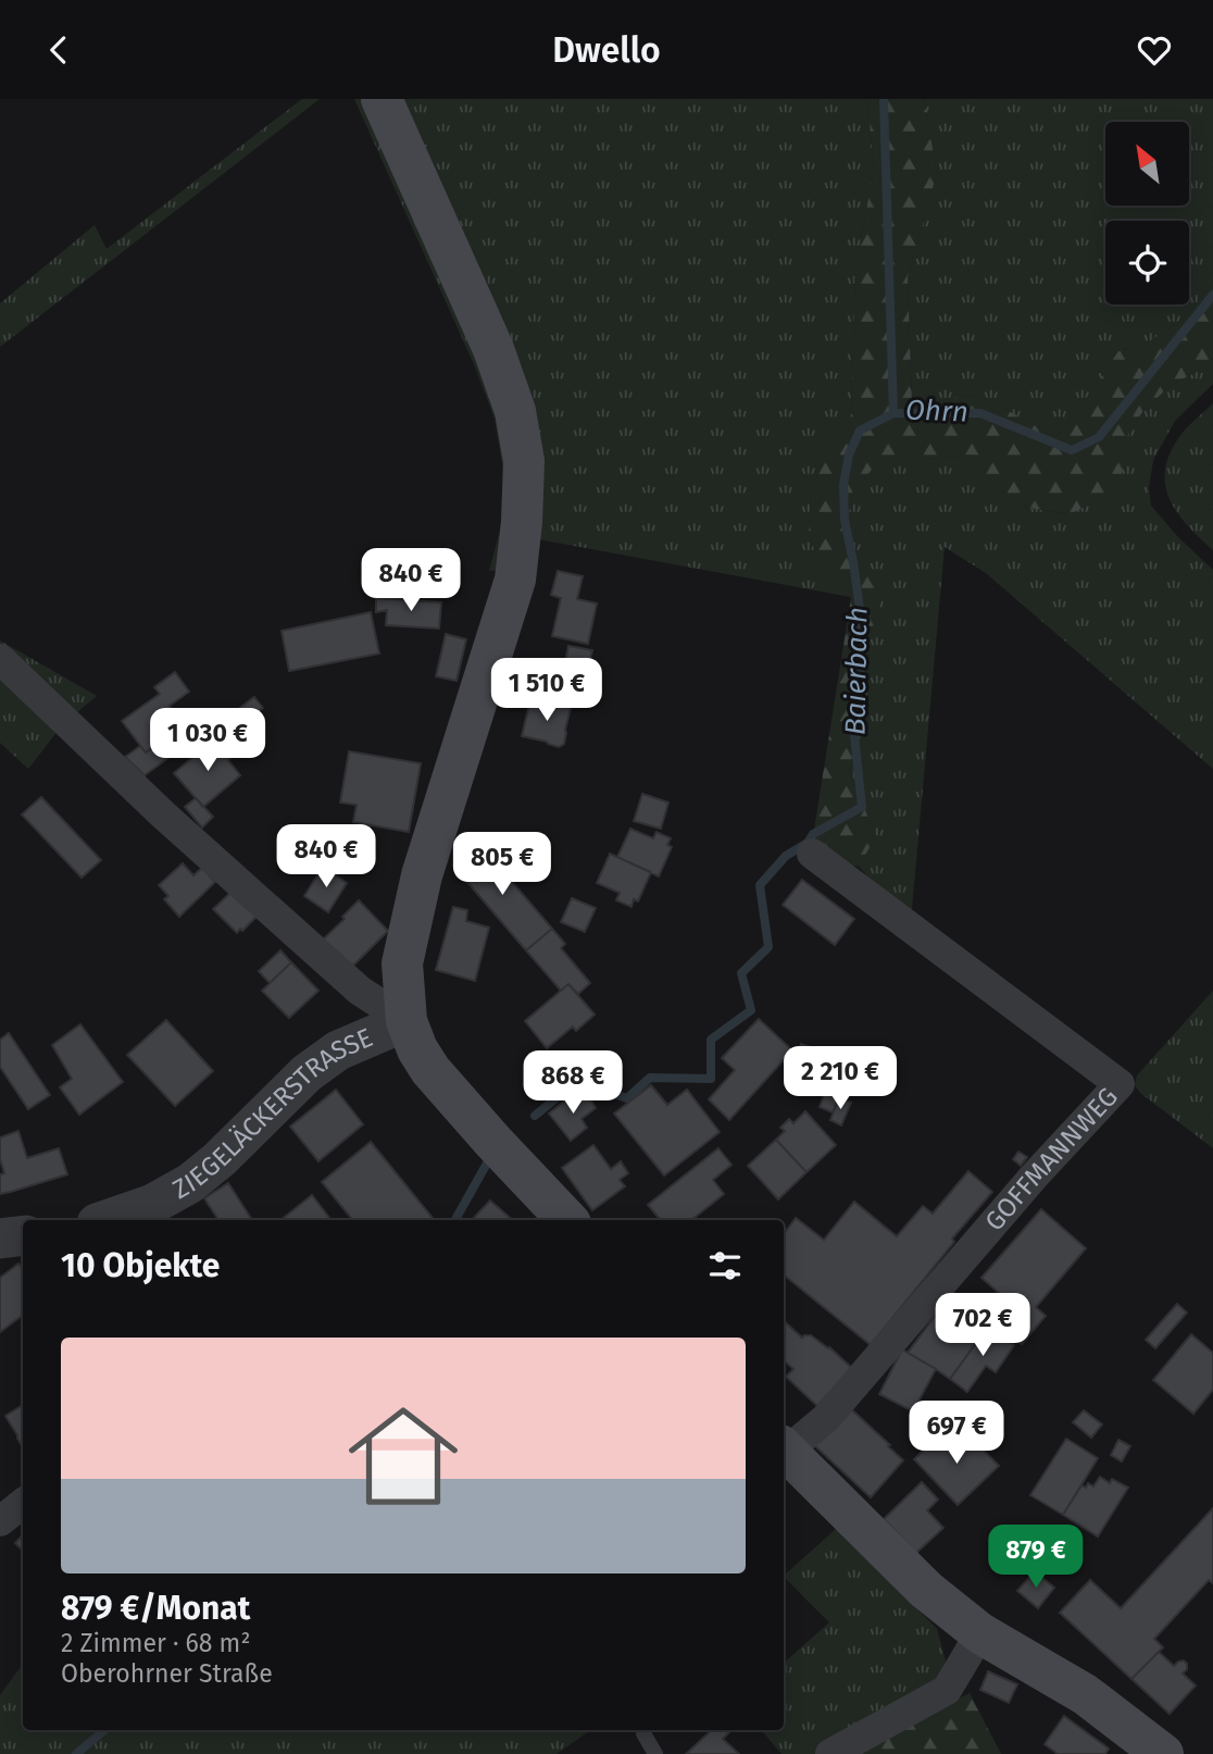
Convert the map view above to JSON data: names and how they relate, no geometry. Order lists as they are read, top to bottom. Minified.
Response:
{"streets":{"street":["ZIEGELÄCKERSTRASSE","GOFFMANNWEG"]},"water":["Ohrn","Baierbach"],"north":"top left","page":{"header":"Dwello","price":["840 €","1 510 €","1 030 €","840 €","805 €","2 210 €","868 €","702 €","697 €","879 €"],"heading":"10 Objekte","list":[{"name":"879 €/Monat","note":"2 Zimmer · 68 m² · Oberohrner Straße"}]}}
